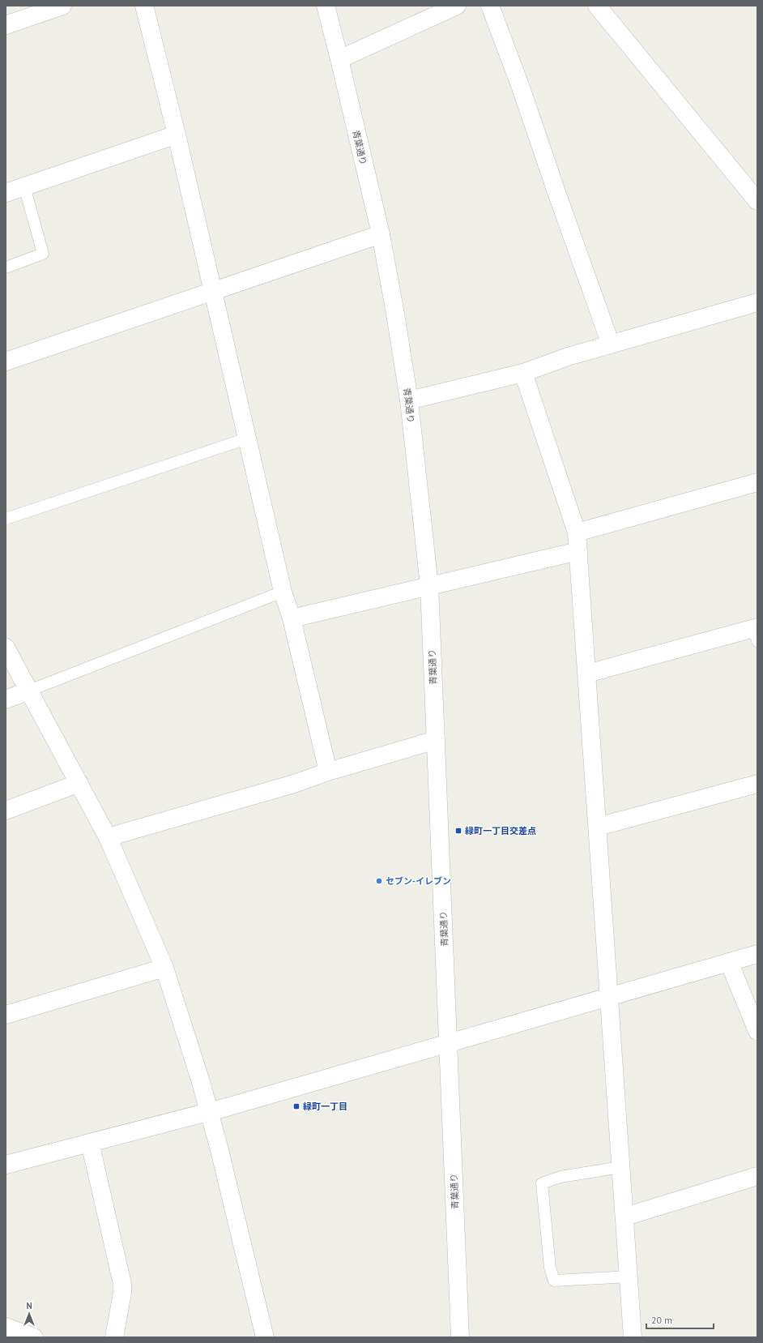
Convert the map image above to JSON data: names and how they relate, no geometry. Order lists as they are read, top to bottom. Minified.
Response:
{"streets":{"street":["青葉通り"]},"places":{"transit":["緑町一丁目交差点","緑町一丁目"],"other":["セブン-イレブン"]},"scale_bar":"20 m","north":"top"}
